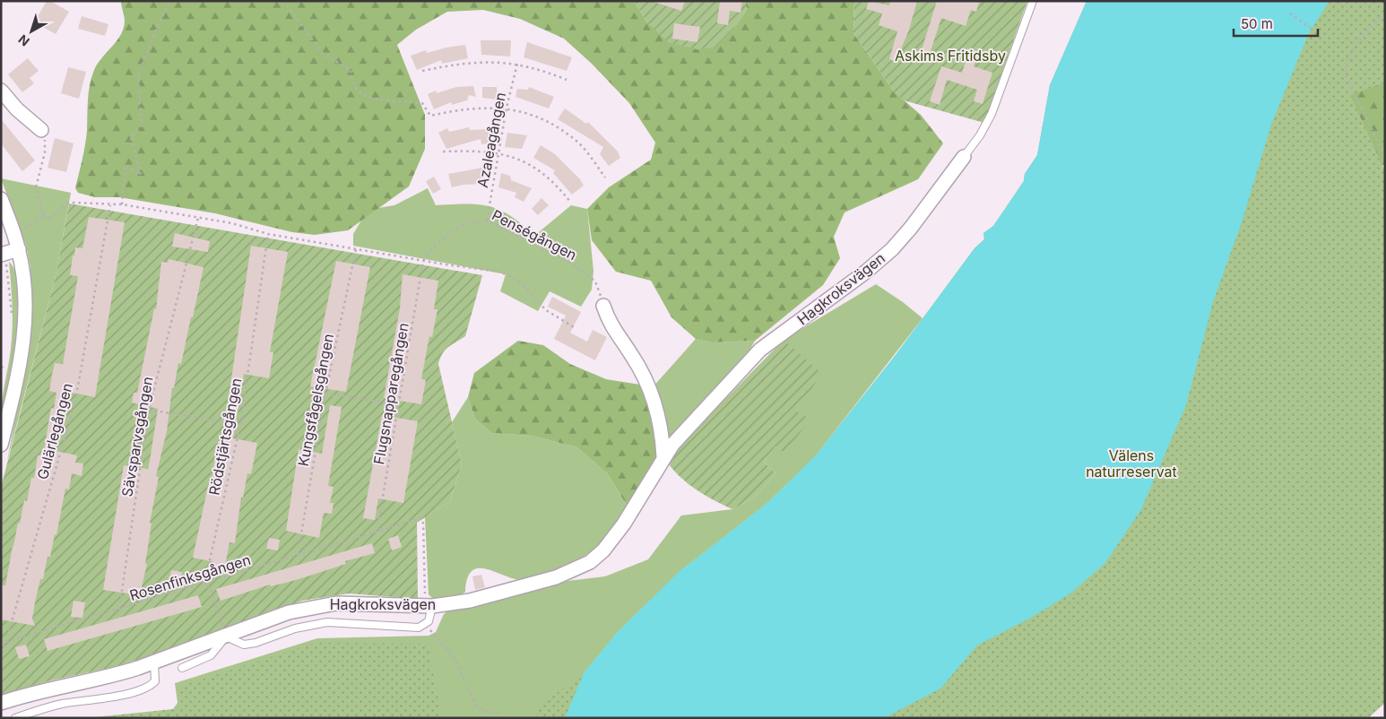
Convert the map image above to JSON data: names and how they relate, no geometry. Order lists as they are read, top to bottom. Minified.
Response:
{"streets":{"street":["Hagkroksvägen"],"path":["Azaleagången","Penségången","Flugsnapparegången","Kungsfågelsgången","Gulärlegången","Sävsparvsgången","Rödstjärtsgången","Rosenfinksgången"]},"crossings":[["Azaleagången","Penségången"],["Penségången","Flugsnapparegången"],["Hagkroksvägen","Rosenfinksgången"],["Flugsnapparegången","Rosenfinksgången"],["Kungsfågelsgången","Rosenfinksgången"],["Gulärlegången","Rosenfinksgången"],["Sävsparvsgången","Rosenfinksgången"],["Rödstjärtsgången","Rosenfinksgången"]],"parks":["Askims Fritidsby","Välens naturreservat"],"scale_bar":"50 m","north":"bottom left"}
